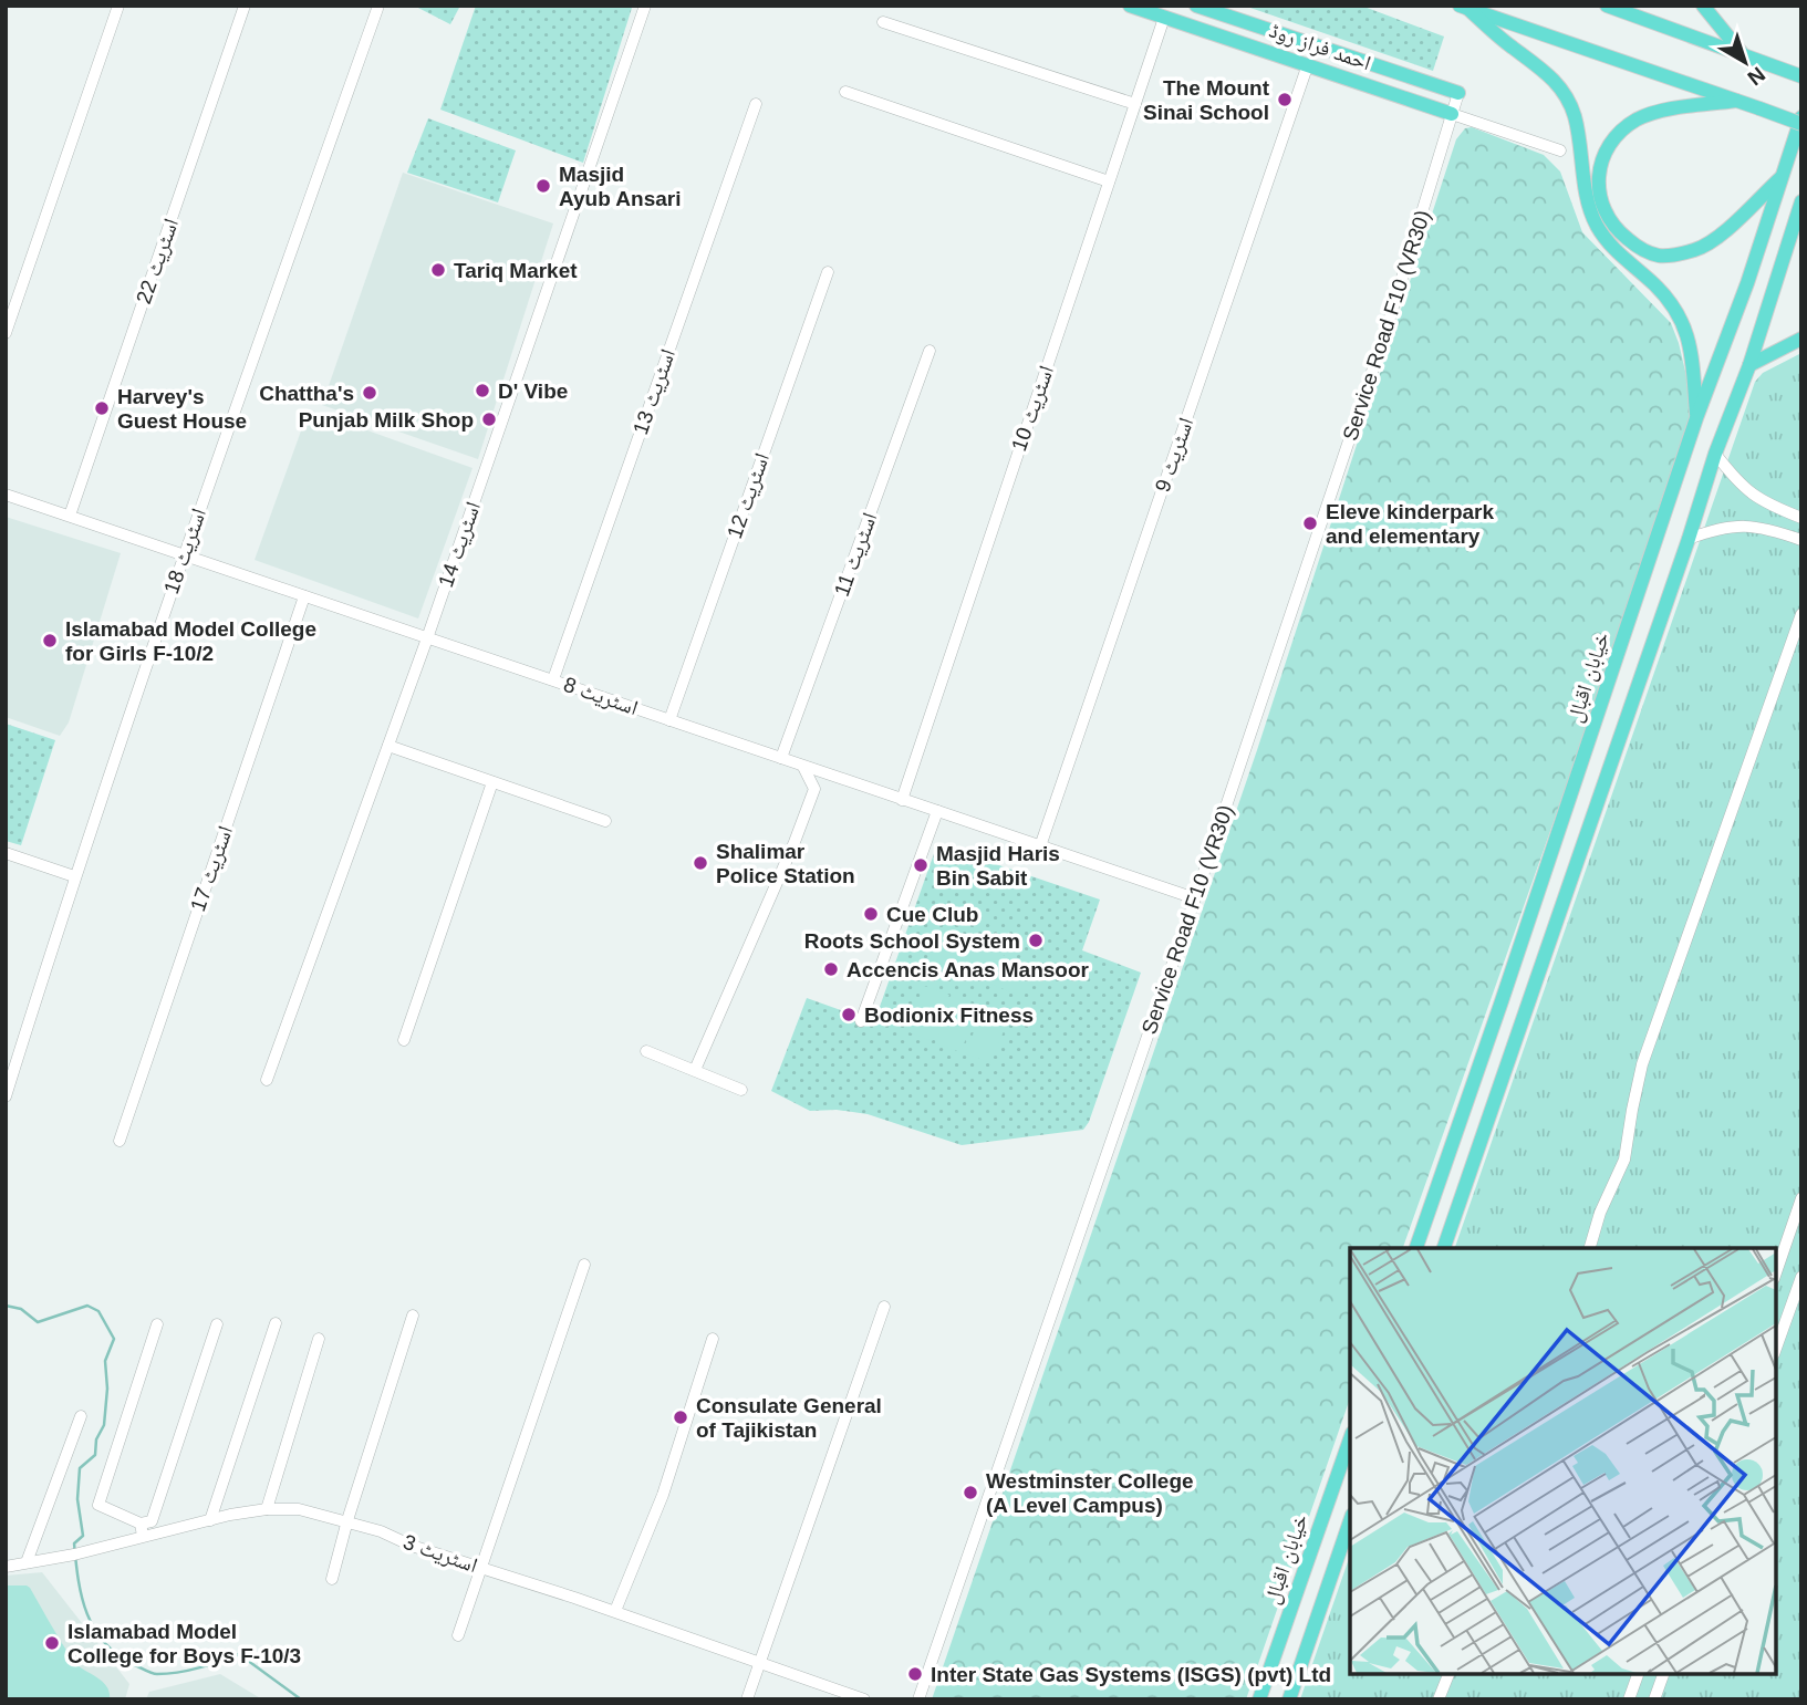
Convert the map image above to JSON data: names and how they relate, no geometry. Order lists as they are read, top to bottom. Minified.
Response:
{"streets":{"main road":["احمد فراز روڈ","خیابان اقبال"],"street":["اسٹریٹ 22","Service Road F10 (VR30)","اسٹریٹ 13","اسٹریٹ 10","اسٹریٹ 9","اسٹریٹ 12","اسٹریٹ 14","اسٹریٹ 18","اسٹریٹ 11","اسٹریٹ 8","اسٹریٹ 17","اسٹریٹ 3"]},"crossings":[["احمد فراز روڈ","Service Road F10 (VR30)"],["احمد فراز روڈ","اسٹریٹ 10"],["احمد فراز روڈ","اسٹریٹ 9"],["اسٹریٹ 22","اسٹریٹ 8"],["Service Road F10 (VR30)","اسٹریٹ 8"],["اسٹریٹ 13","اسٹریٹ 8"],["اسٹریٹ 10","اسٹریٹ 8"],["اسٹریٹ 9","اسٹریٹ 8"],["اسٹریٹ 12","اسٹریٹ 8"],["اسٹریٹ 14","اسٹریٹ 8"],["اسٹریٹ 18","اسٹریٹ 8"],["اسٹریٹ 11","اسٹریٹ 8"],["اسٹریٹ 8","اسٹریٹ 17"]],"places":["The Mount Sinai School","Masjid Ayub Ansari","Tariq Market","D' Vibe","Chattha's","Harvey's Guest House","Punjab Milk Shop","Eleve kinderpark and elementary","Islamabad Model College for Girls F-10/2","Shalimar Police Station","Masjid Haris Bin Sabit","Cue Club","Roots School System","Accencis Anas Mansoor","Bodionix Fitness","Consulate General of Tajikistan","Westminster College (A Level Campus)","Islamabad Model College for Boys F-10/3","Inter State Gas Systems (ISGS) (pvt) Ltd"],"north":"bottom right"}
